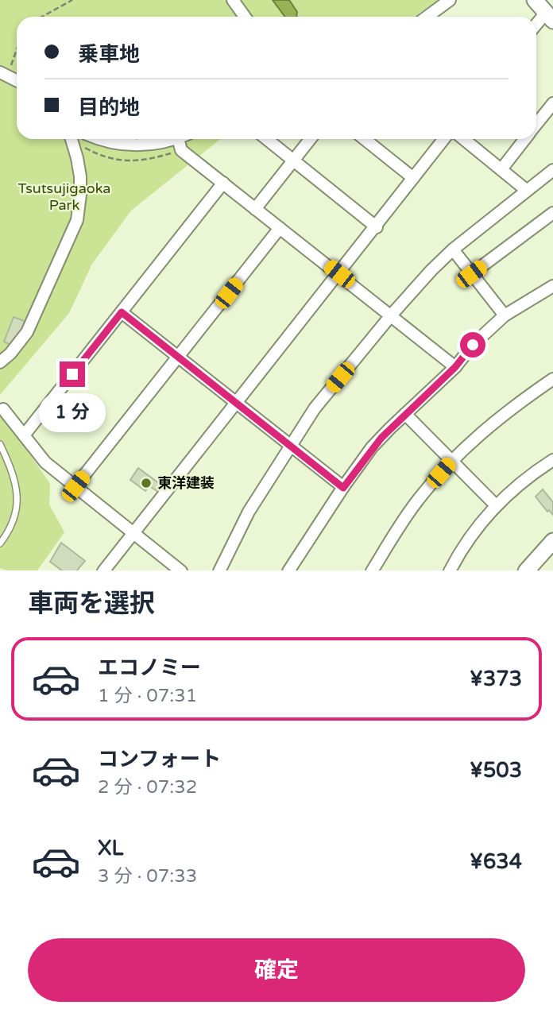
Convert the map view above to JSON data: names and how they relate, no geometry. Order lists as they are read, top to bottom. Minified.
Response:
{"parks":["Tsutsujigaoka Park"],"places":["東洋建装"],"page":{"banner":["乗車地","目的地"],"bubble":"1 分","heading":"車両を選択","list":[{"name":"エコノミー","note":"1 分 · 07:31","value":"¥373"},{"name":"コンフォート","note":"2 分 · 07:32","value":"¥503"},{"name":"XL","note":"3 分 · 07:33","value":"¥634"}],"buttons":"確定"}}
